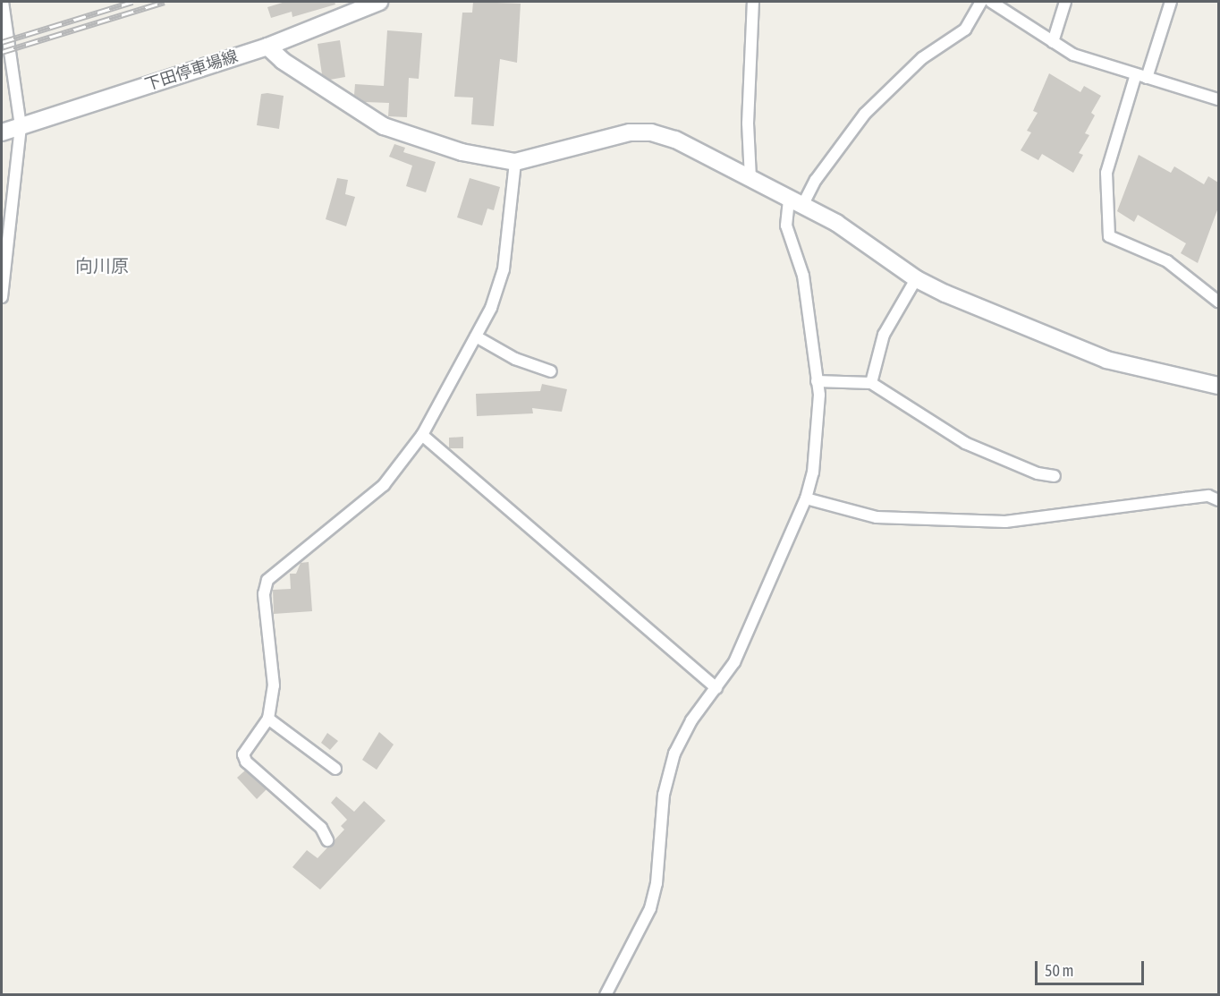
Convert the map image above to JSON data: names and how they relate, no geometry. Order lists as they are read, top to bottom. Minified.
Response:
{"streets":{"street":["下田停車場線"]},"districts":["向川原"],"scale_bar":"50 m"}
